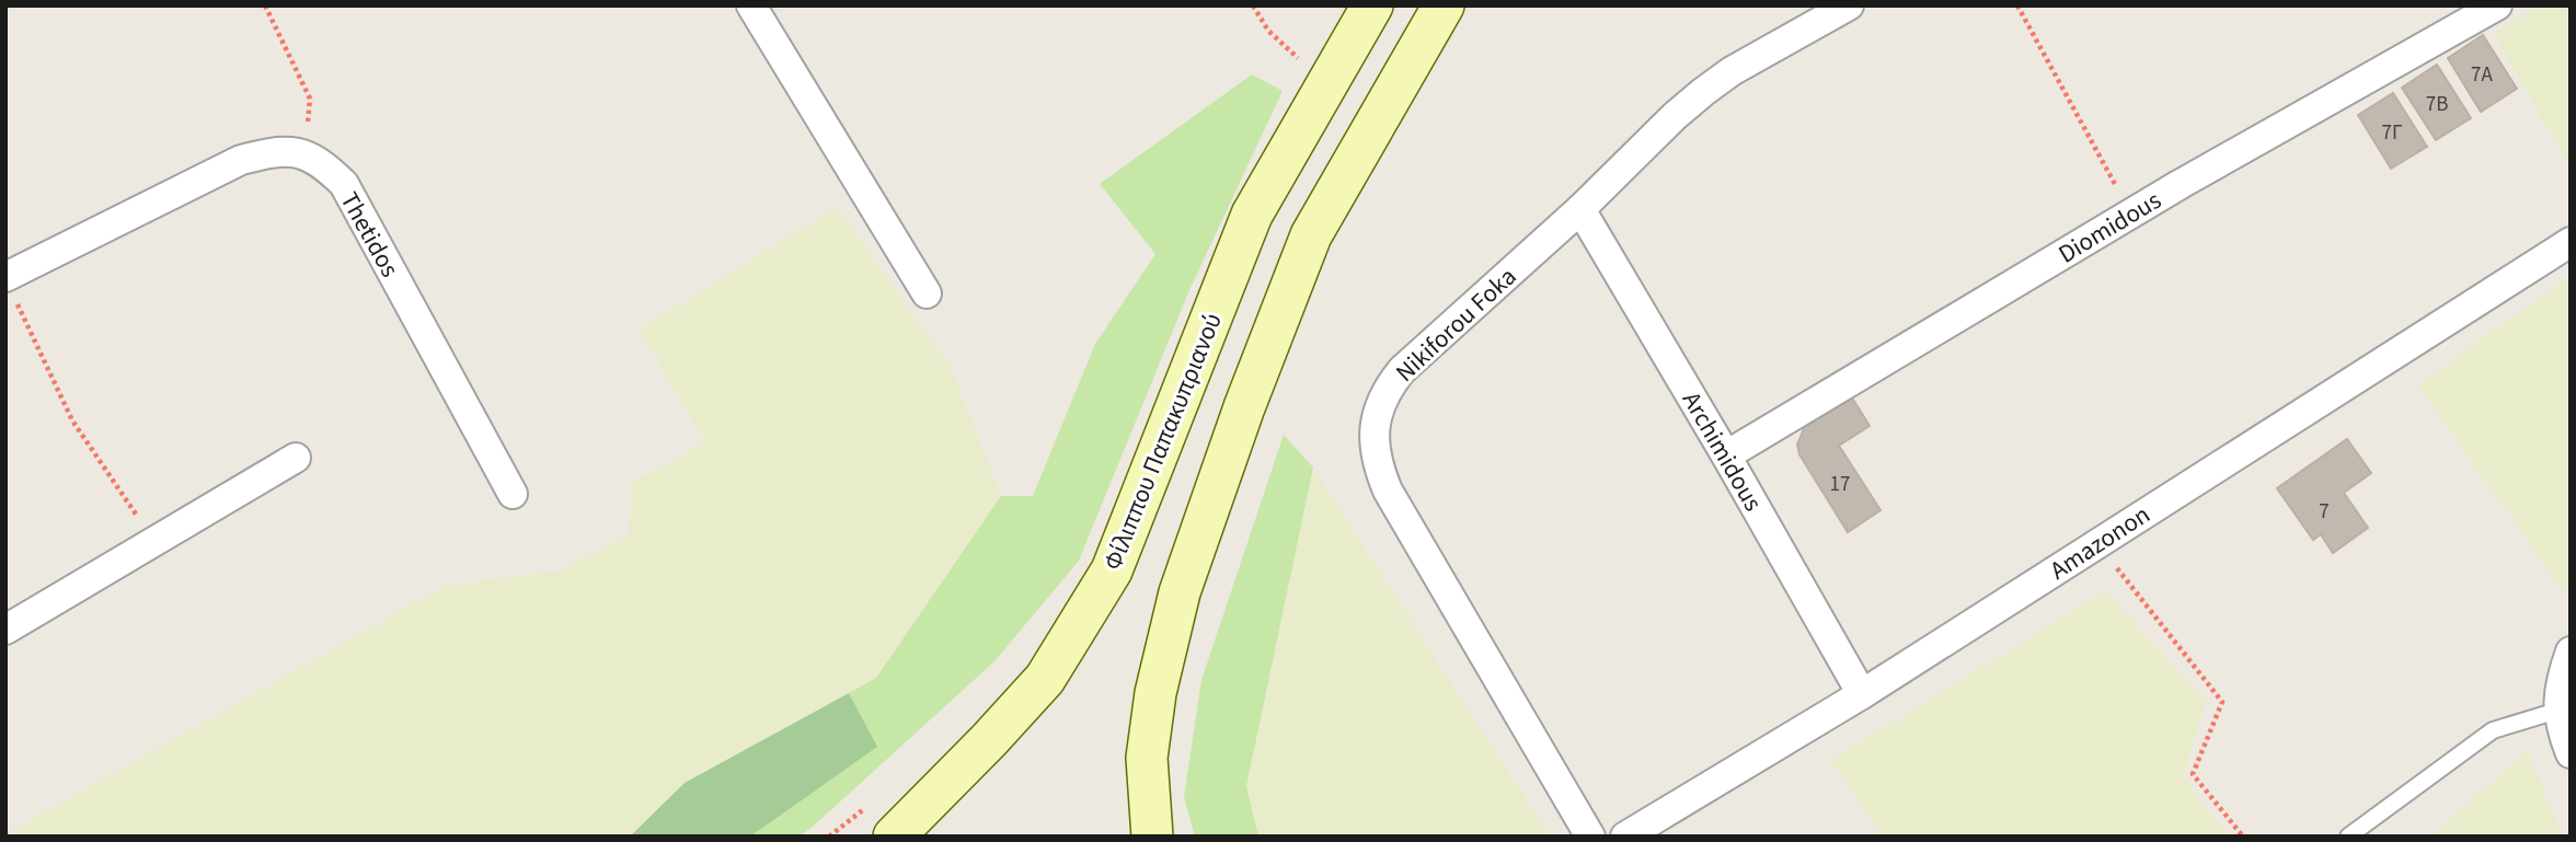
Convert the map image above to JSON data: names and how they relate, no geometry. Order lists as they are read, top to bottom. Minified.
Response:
{"streets":{"main road":["Φίλιππου Παπακυπριανού"],"street":["Diomidous","Thetidos","Nikiforou Foka","Archimidous","Amazonon"]},"crossings":[["Diomidous","Archimidous"],["Nikiforou Foka","Archimidous"],["Archimidous","Amazonon"]],"house_numbers":["7A","7B","7Γ","17","7"]}
